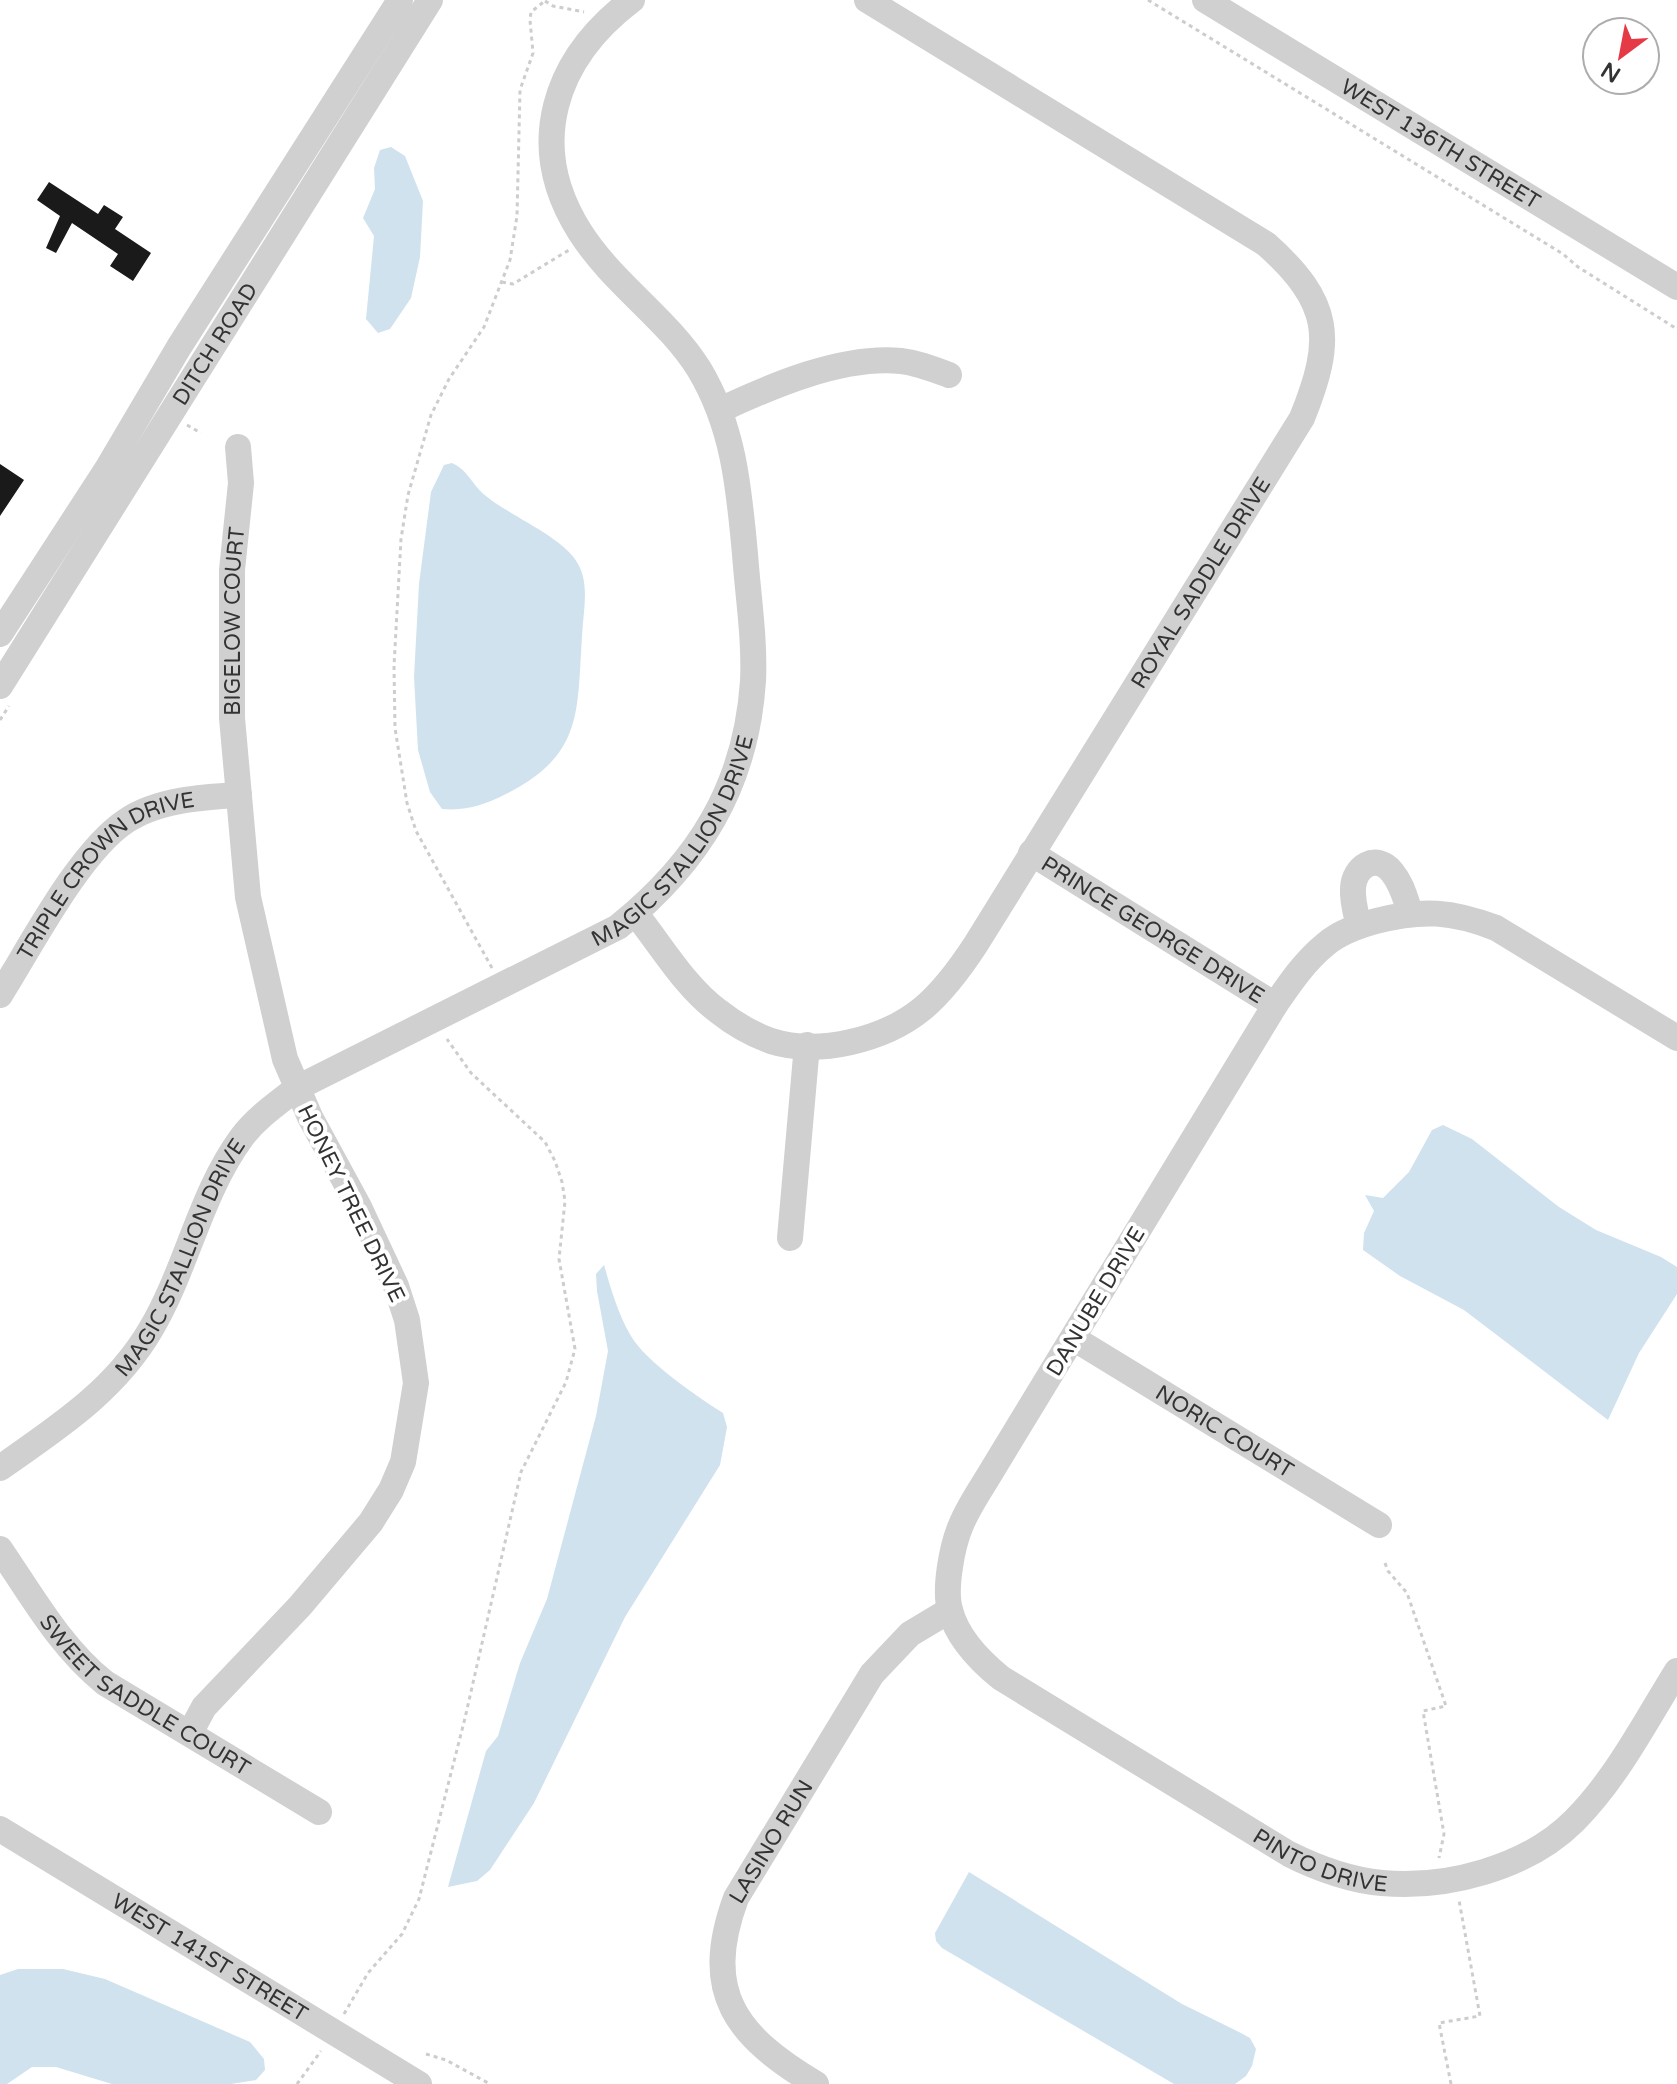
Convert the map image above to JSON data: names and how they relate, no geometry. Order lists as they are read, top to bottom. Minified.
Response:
{"streets":{"street":["WEST 136TH STREET","DITCH ROAD","ROYAL SADDLE DRIVE","BIGELOW COURT","MAGIC STALLION DRIVE","TRIPLE CROWN DRIVE","PRINCE GEORGE DRIVE","HONEY TREE DRIVE","DANUBE DRIVE","NORIC COURT","SWEET SADDLE COURT","LASINO RUN","PINTO DRIVE","WEST 141ST STREET"]},"crossings":[["ROYAL SADDLE DRIVE","MAGIC STALLION DRIVE"],["ROYAL SADDLE DRIVE","PRINCE GEORGE DRIVE"],["BIGELOW COURT","TRIPLE CROWN DRIVE"],["BIGELOW COURT","HONEY TREE DRIVE"],["MAGIC STALLION DRIVE","HONEY TREE DRIVE"],["TRIPLE CROWN DRIVE","HONEY TREE DRIVE"],["PRINCE GEORGE DRIVE","DANUBE DRIVE"],["HONEY TREE DRIVE","SWEET SADDLE COURT"],["DANUBE DRIVE","NORIC COURT"],["DANUBE DRIVE","LASINO RUN"],["DANUBE DRIVE","PINTO DRIVE"],["LASINO RUN","PINTO DRIVE"]],"north":"bottom left"}
